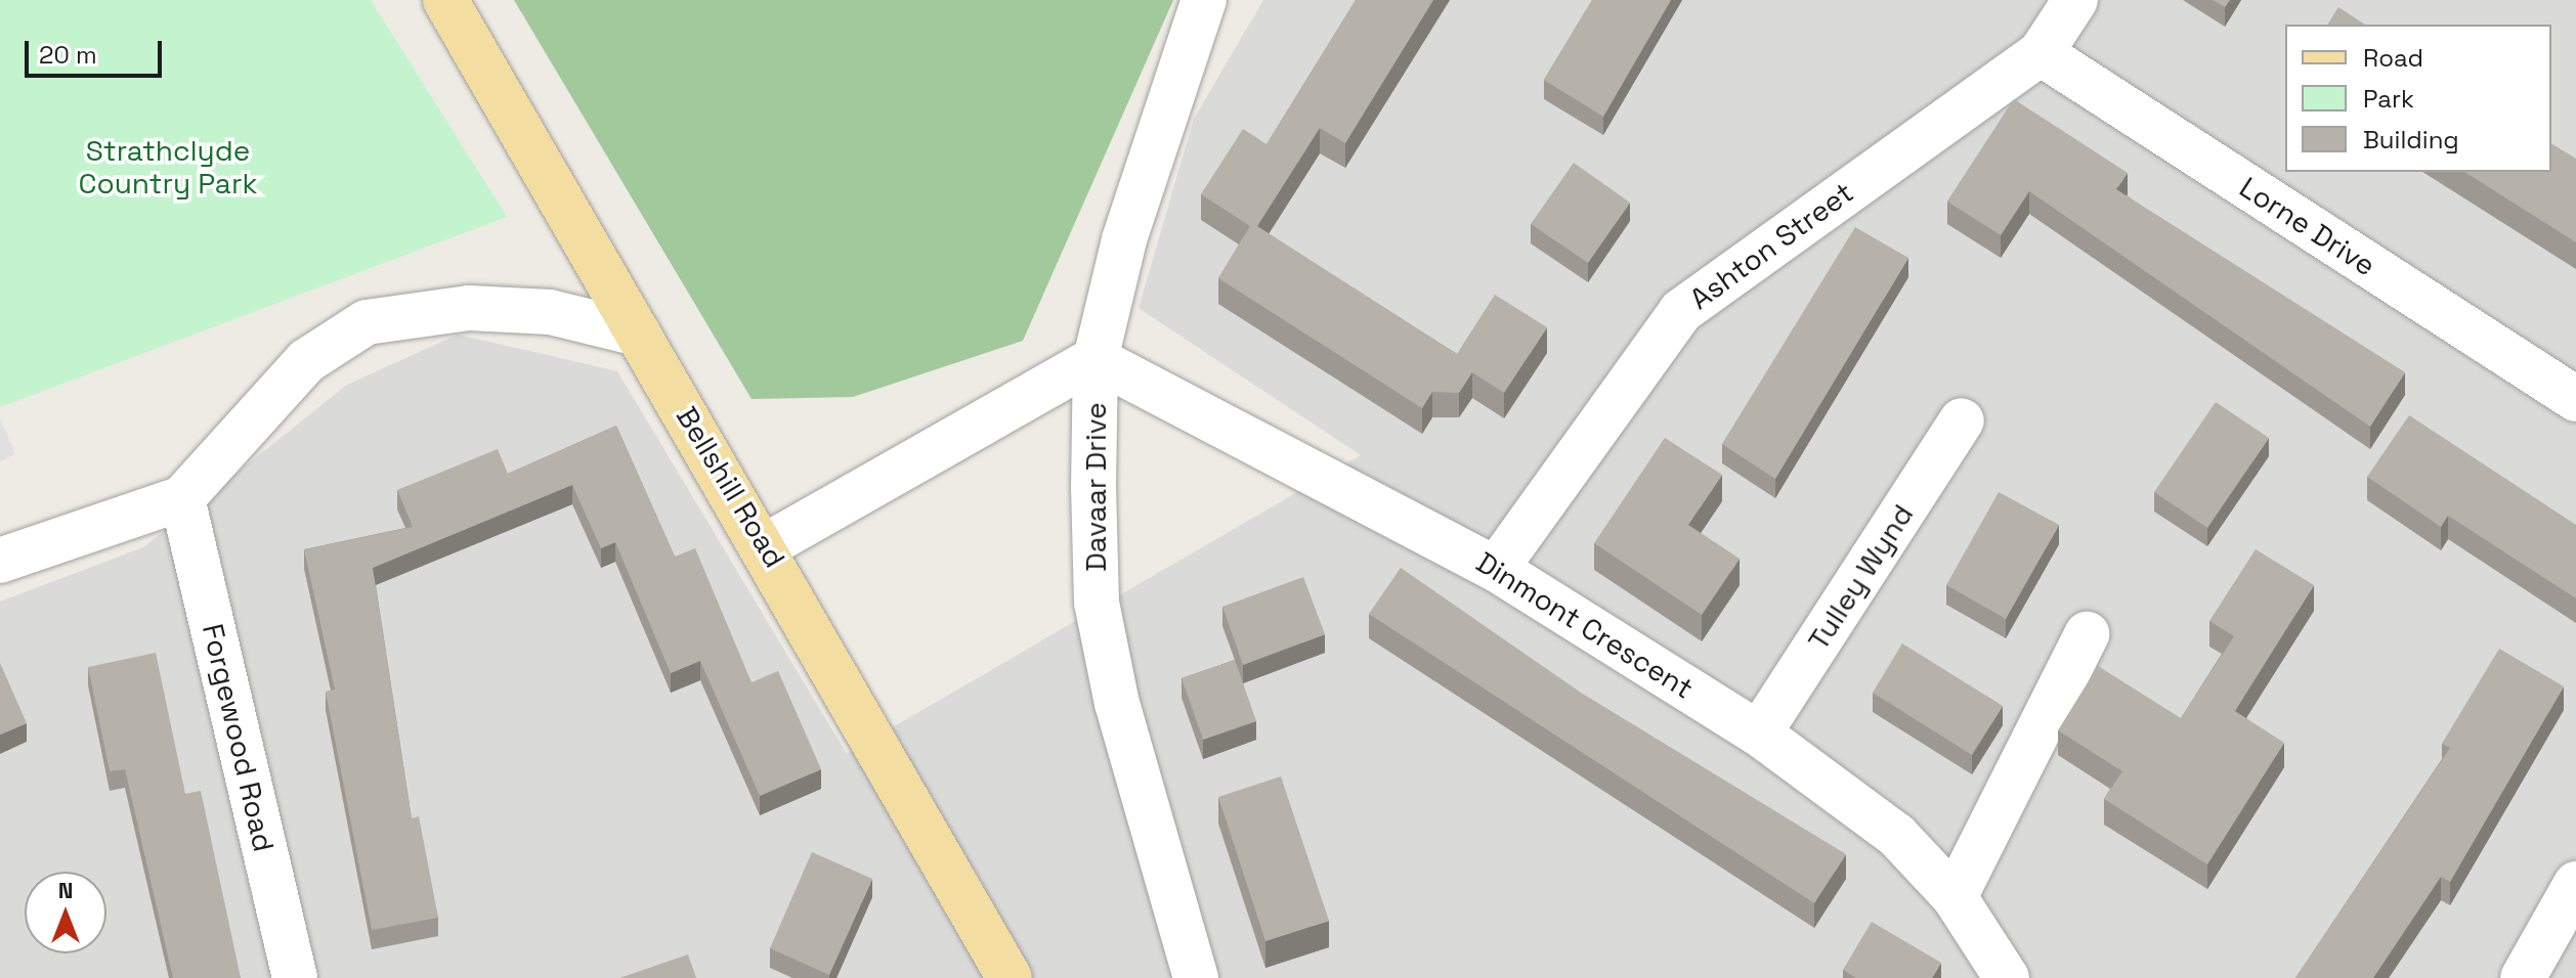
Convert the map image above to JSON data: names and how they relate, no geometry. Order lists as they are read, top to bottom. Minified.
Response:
{"streets":{"main road":["Bellshill Road"],"street":["Lorne Drive","Ashton Street","Davaar Drive","Tulley Wynd","Dinmont Crescent","Forgewood Road"]},"crossings":[["Lorne Drive","Ashton Street"],["Ashton Street","Dinmont Crescent"],["Davaar Drive","Dinmont Crescent"],["Tulley Wynd","Dinmont Crescent"]],"parks":["Strathclyde Country Park"],"legend":["Road","Park","Building"],"scale_bar":"20 m","north":"top"}
